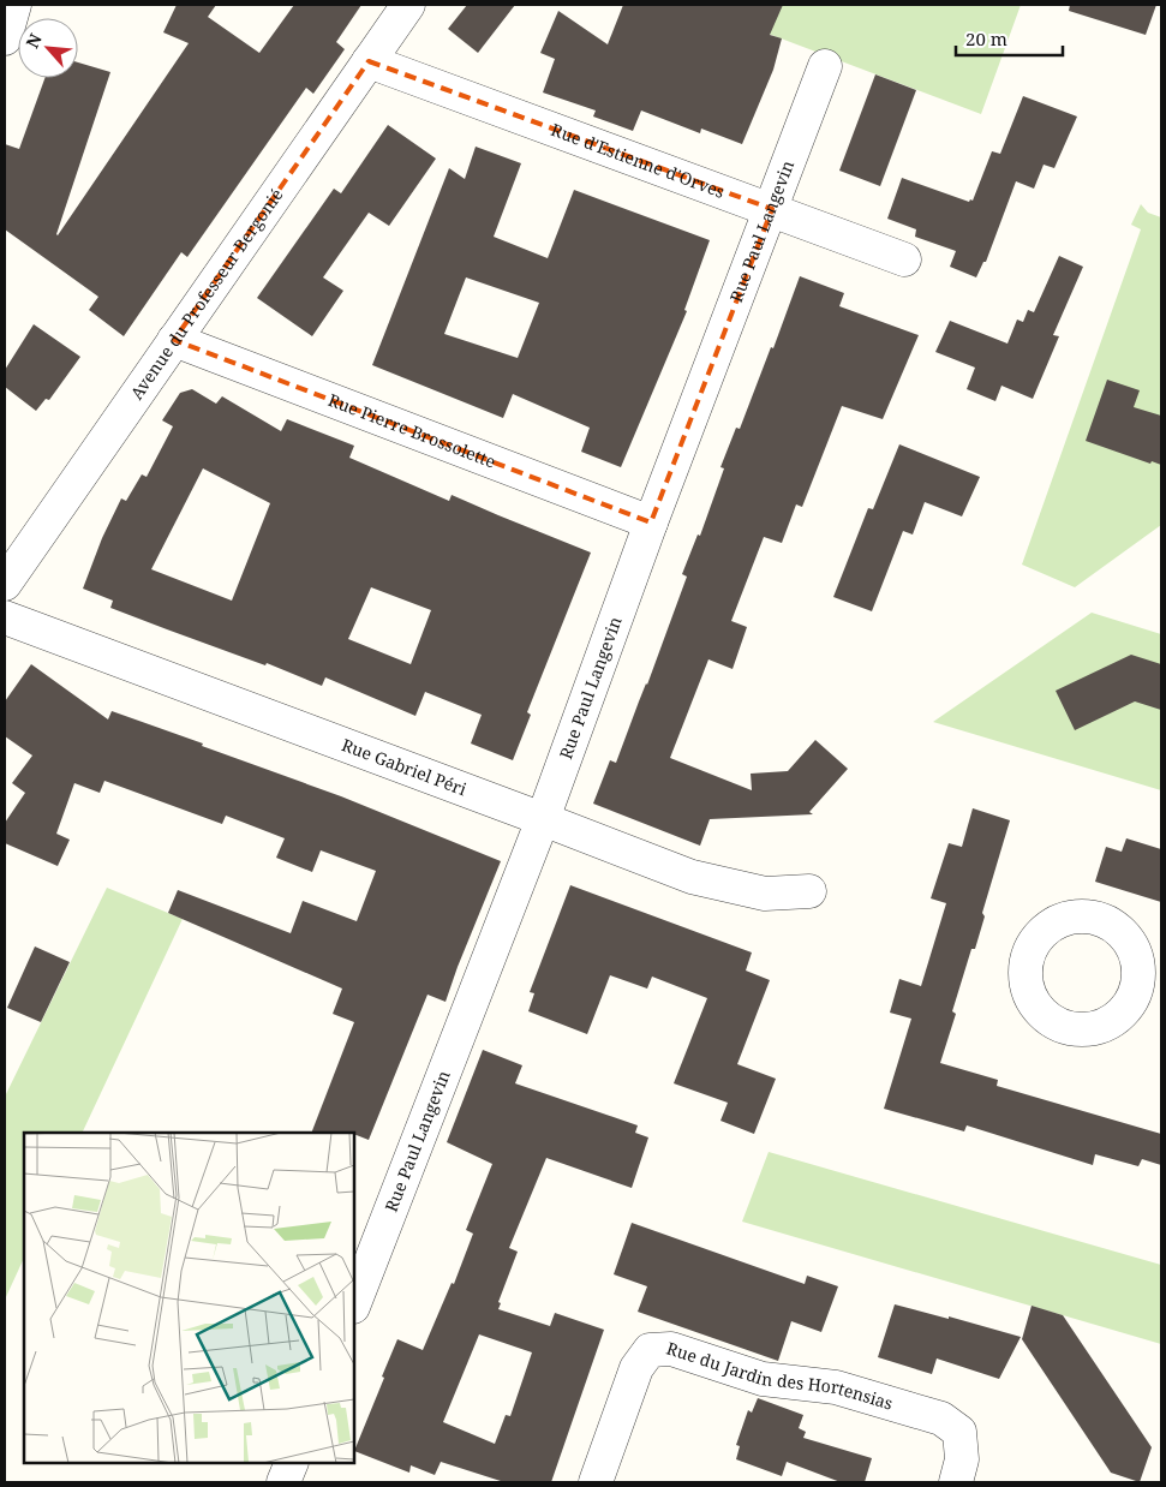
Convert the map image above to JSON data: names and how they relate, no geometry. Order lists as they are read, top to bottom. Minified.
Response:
{"streets":{"street":["Rue d'Estienne d'Orves","Rue Paul Langevin","Avenue du Professeur Bergonié","Rue Pierre Brossolette","Rue Gabriel Péri","Rue du Jardin des Hortensias"]},"crossings":[["Rue d'Estienne d'Orves","Rue Paul Langevin"],["Rue d'Estienne d'Orves","Avenue du Professeur Bergonié"],["Rue Paul Langevin","Rue Pierre Brossolette"],["Rue Paul Langevin","Rue Gabriel Péri"],["Avenue du Professeur Bergonié","Rue Pierre Brossolette"]],"scale_bar":"20 m","north":"top left"}
